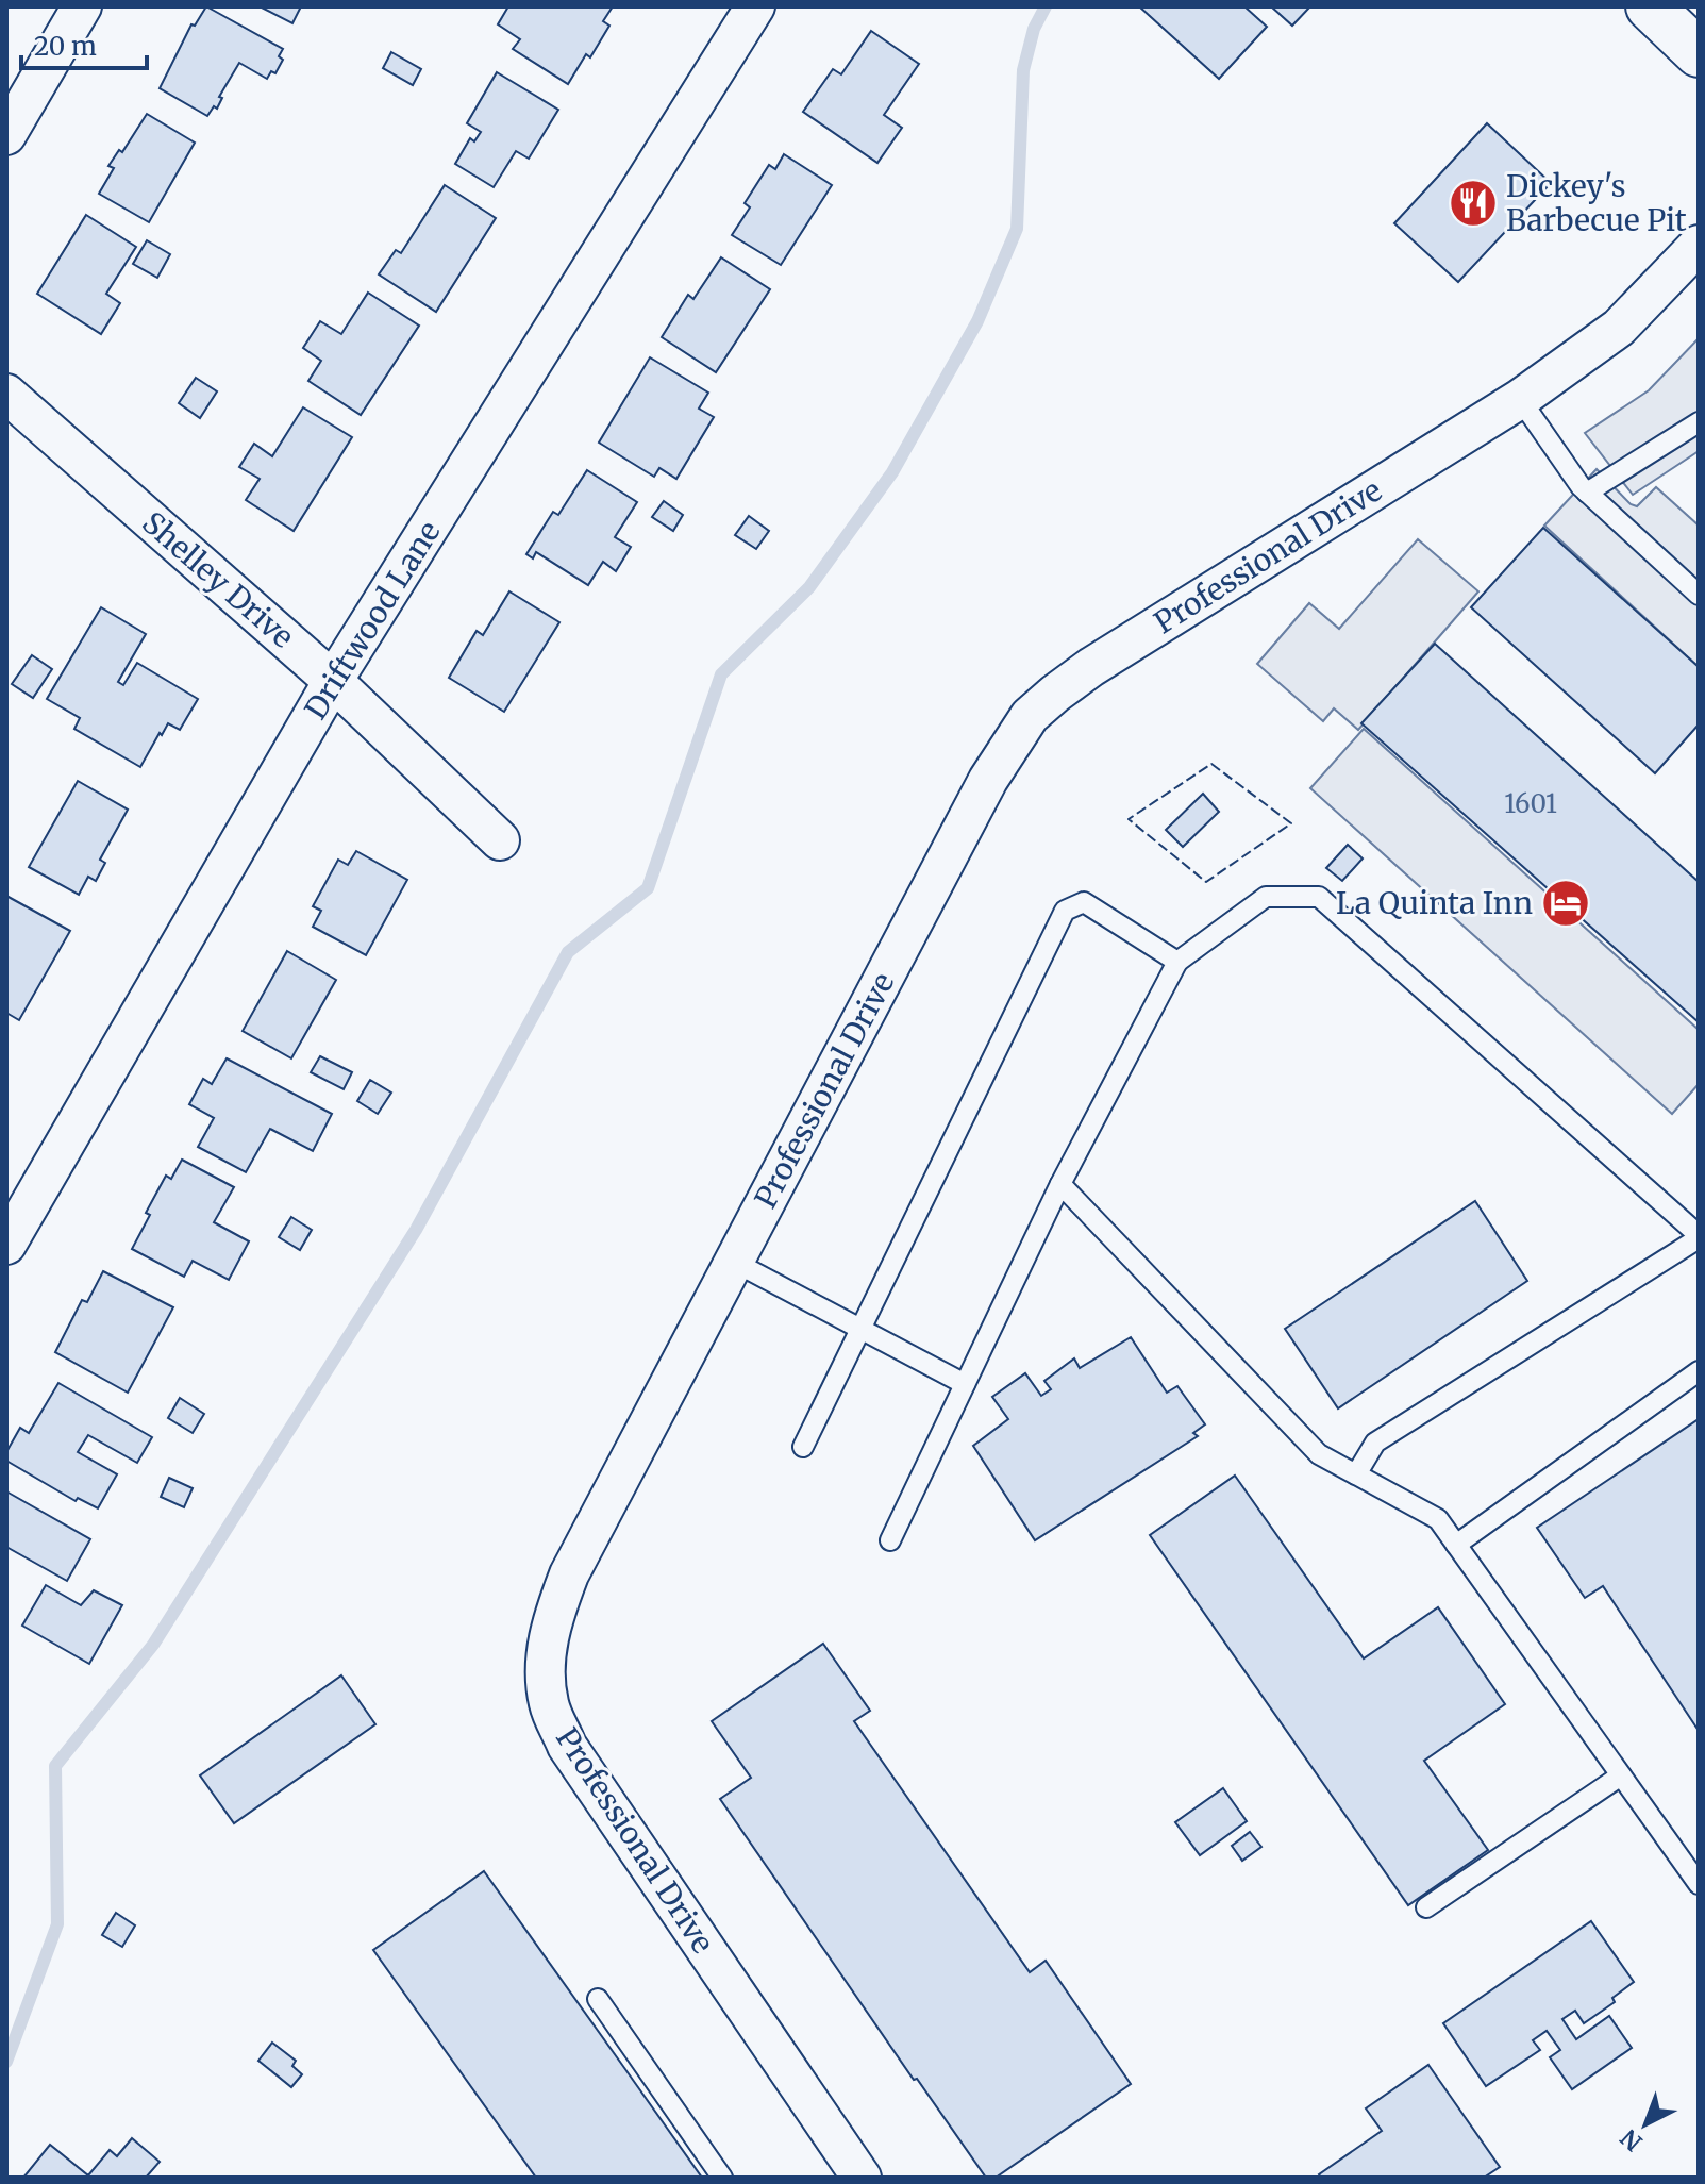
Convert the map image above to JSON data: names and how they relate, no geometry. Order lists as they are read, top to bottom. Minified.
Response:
{"streets":{"street":["Professional Drive","Shelley Drive","Driftwood Lane"]},"crossings":[["Shelley Drive","Driftwood Lane"]],"places":{"restaurant":["Dickey's Barbecue Pit"],"hotel":["La Quinta Inn"]},"house_numbers":["1601"],"scale_bar":"20 m","north":"bottom left"}
